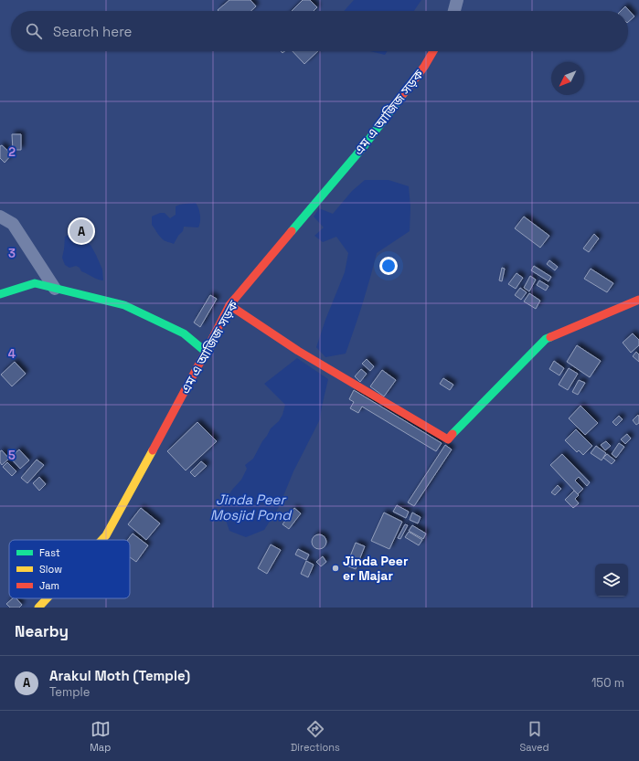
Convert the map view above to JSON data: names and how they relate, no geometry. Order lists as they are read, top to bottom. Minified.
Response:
{"streets":{"street":["এম এ আজিজ সড়ক"]},"water":["Jinda Peer Mosjid Pond"],"places":["Jinda Peer er Majar"],"legend":["Fast","Slow","Jam"],"north":"bottom left","page":{"search":"Search here","pins":"A","heading":"Nearby","list":[{"mark":"A","name":"Arakul Moth (Temple)","note":"Temple","value":"150 m"}],"nav":["Map","Directions","Saved"]},"grid":{"rows":["2","3","4","5"]}}
